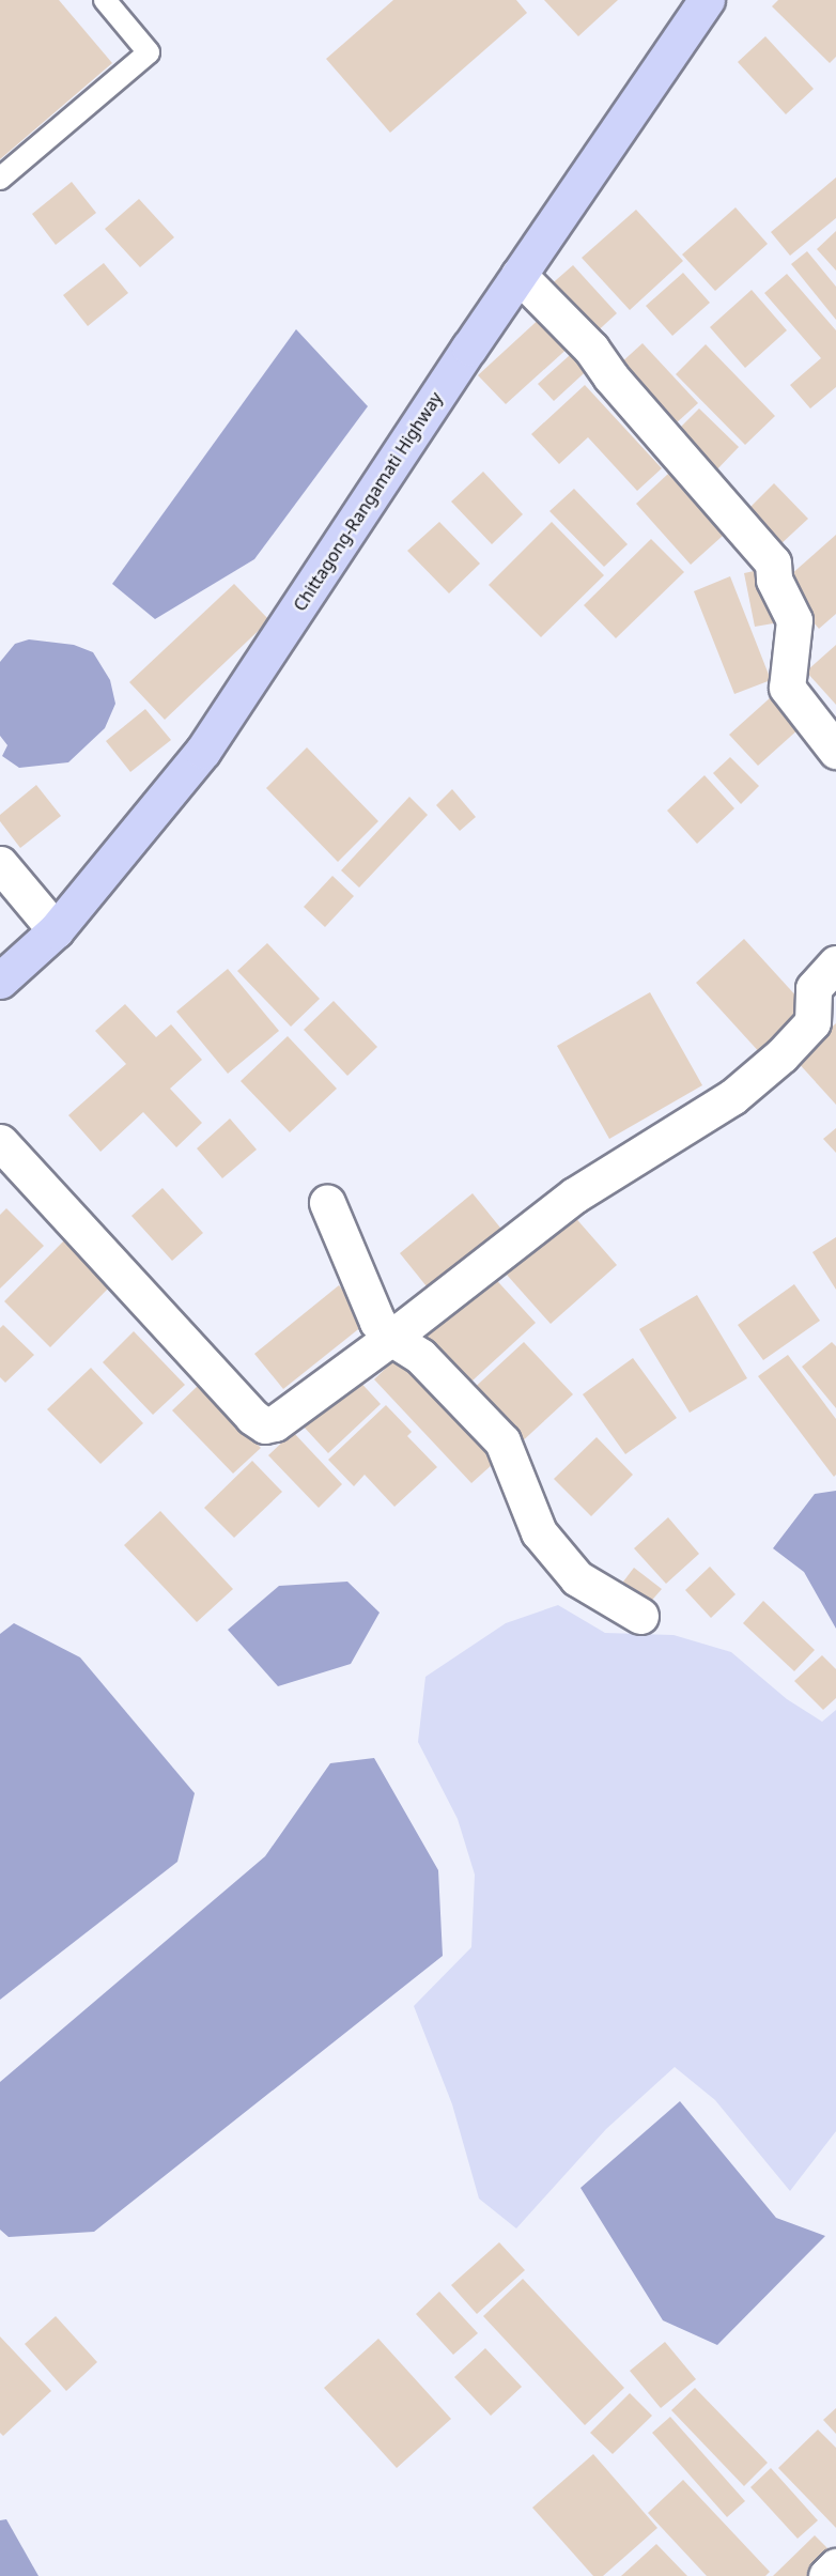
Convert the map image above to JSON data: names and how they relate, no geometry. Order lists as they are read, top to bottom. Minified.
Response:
{"streets":{"main road":["Chittagong-Rangamati Highway"]}}
